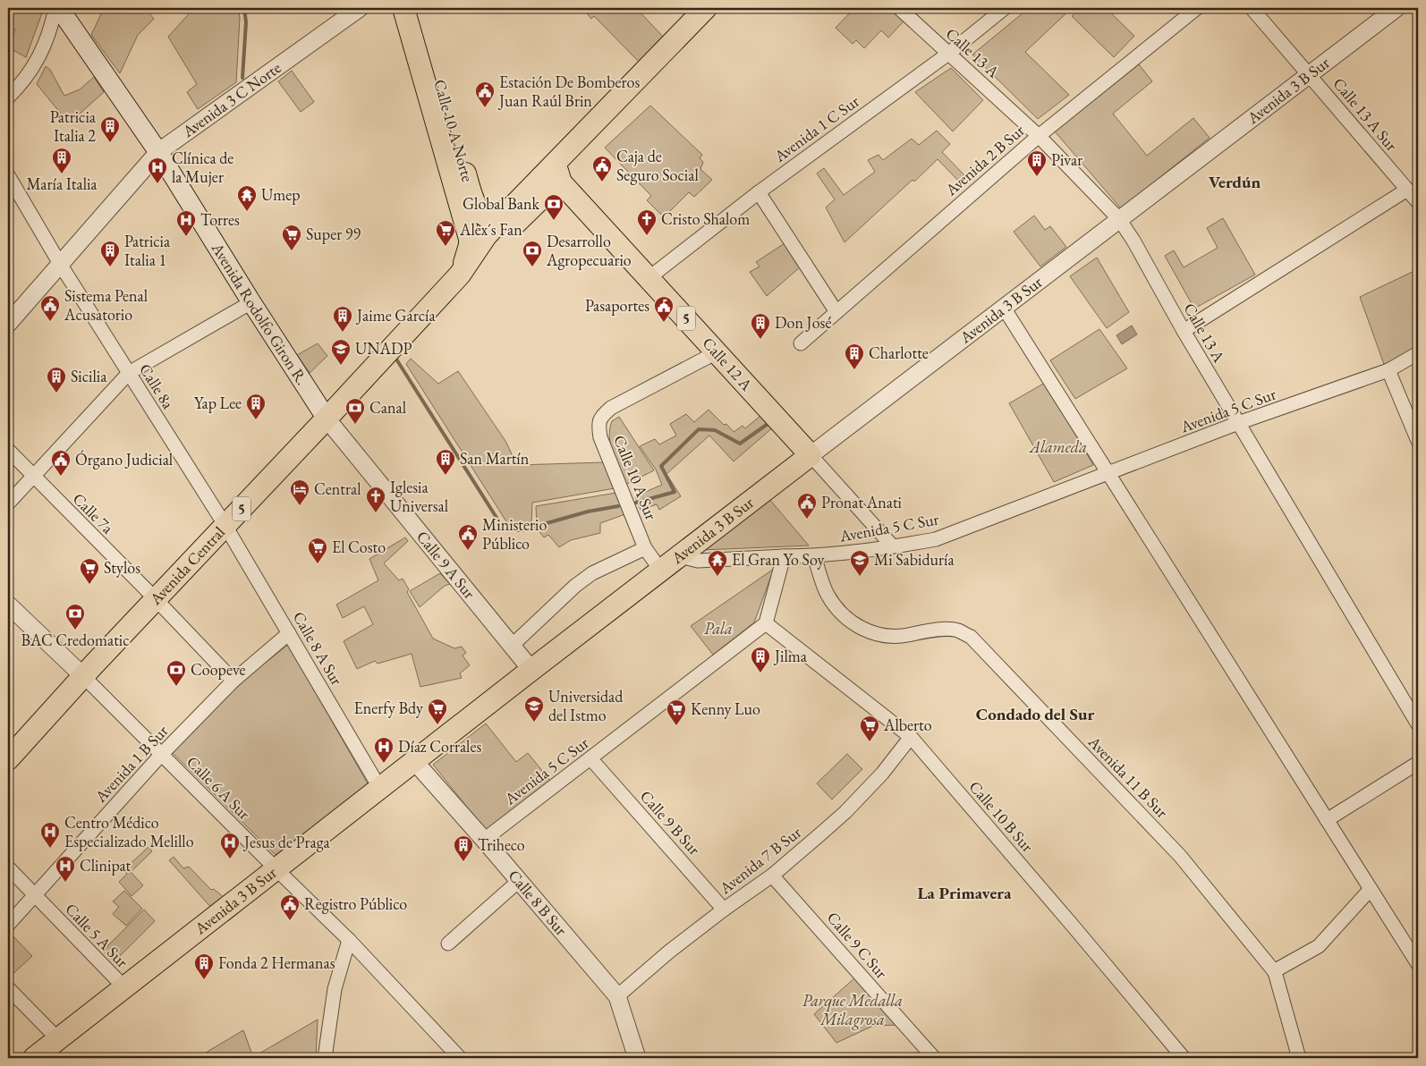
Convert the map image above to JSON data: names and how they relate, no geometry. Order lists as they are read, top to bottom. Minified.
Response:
{"streets":{"main road":["Avenida 3 B Sur","Calle 10 A Norte","Avenida Rodolfo Giron R.","5","Calle 12 A","Avenida Central"],"street":["Calle 13 A","Avenida 3 C Norte","Calle 13 A Sur","Avenida 1 C Sur","Avenida 2 B Sur","Calle 8a","Avenida 5 C Sur","Calle 10 A Sur","Calle 7a","Calle 9 A Sur","Calle 8 A Sur","Avenida 1 B Sur","Avenida 11 B Sur","Calle 6 A Sur","Calle 10 B Sur","Calle 9 B Sur","Avenida 7 B Sur","Calle 8 B Sur","Calle 5 A Sur","Calle 9 C Sur"]},"crossings":[["Calle 13 A","Avenida 3 B Sur"],["Calle 13 A","Avenida 1 C Sur"],["Calle 13 A","Avenida 2 B Sur"],["Calle 13 A","Avenida 5 C Sur"],["Avenida 3 B Sur","Calle 13 A Sur"],["Avenida 3 B Sur","Calle 12 A"],["Avenida 3 B Sur","Avenida 5 C Sur"],["Avenida 3 B Sur","Calle 10 A Sur"],["Avenida 3 B Sur","Calle 9 A Sur"],["Avenida 3 B Sur","Calle 8 A Sur"],["Avenida 3 B Sur","Calle 6 A Sur"],["Avenida 3 B Sur","Calle 8 B Sur"],["Avenida 3 B Sur","Calle 5 A Sur"],["Avenida 3 C Norte","Avenida Rodolfo Giron R."],["Avenida 3 C Norte","Calle 8a"],["Avenida 1 C Sur","Calle 12 A"],["Calle 10 A Norte","5"],["Calle 10 A Norte","Avenida Central"],["Avenida Rodolfo Giron R.","Calle 9 A Sur"],["Avenida Rodolfo Giron R.","Avenida Central"],["5","Calle 12 A"],["5","Avenida Central"],["Calle 12 A","Avenida 5 C Sur"],["Calle 12 A","Calle 10 A Sur"],["Calle 8a","Avenida Central"],["Calle 8a","Calle 8 A Sur"],["Avenida 5 C Sur","Avenida 11 B Sur"],["Avenida 5 C Sur","Calle 10 B Sur"],["Avenida 5 C Sur","Calle 9 B Sur"],["Avenida 5 C Sur","Calle 8 B Sur"],["Calle 7a","Avenida Central"],["Calle 7a","Avenida 1 B Sur"],["Calle 9 A Sur","Avenida Central"],["Avenida Central","Calle 8 A Sur"],["Avenida Central","Calle 6 A Sur"],["Calle 8 A Sur","Avenida 1 B Sur"],["Avenida 1 B Sur","Calle 6 A Sur"],["Avenida 1 B Sur","Calle 5 A Sur"],["Calle 10 B Sur","Avenida 7 B Sur"],["Calle 9 B Sur","Avenida 7 B Sur"],["Avenida 7 B Sur","Calle 8 B Sur"],["Avenida 7 B Sur","Calle 9 C Sur"]],"districts":["Verdún","Condado del Sur","La Primavera"],"parks":["Alameda","Pala","Parque Medalla Milagrosa"],"places":{"public building":["Estación De Bomberos Juan Raúl Brin","Caja de Seguro Social","Sistema Penal Acusatorio","Pasaportes","Órgano Judicial","Pronat Anati","Ministerio Público","Registro Público"],"building":["Patricia Italia 2","María Italia","Pivar","Patricia Italia 1","Jaime García","Don José","Charlotte","Sicilia","Yap Lee","San Martín","Jilma","Triheco","Fonda 2 Hermanas"],"hospital":["Clínica de la Mujer","Torres","Díaz Corrales","Centro Médico Especializado Melillo","Jesus de Praga","Clinipat"],"temple":["Umep","El Gran Yo Soy"],"bank":["Global Bank","Desarrollo Agropecuario","Canal","BAC Credomatic","Coopeve"],"church":["Cristo Shalom","Iglesia Universal"],"supermarket":["Alex´s Fan","Super 99","El Costo","Stylos","Enerfy Bdy","Kenny Luo","Alberto"],"school or university":["UNADP","Mi Sabiduría","Universidad del Istmo"],"hotel":["Central"]}}
